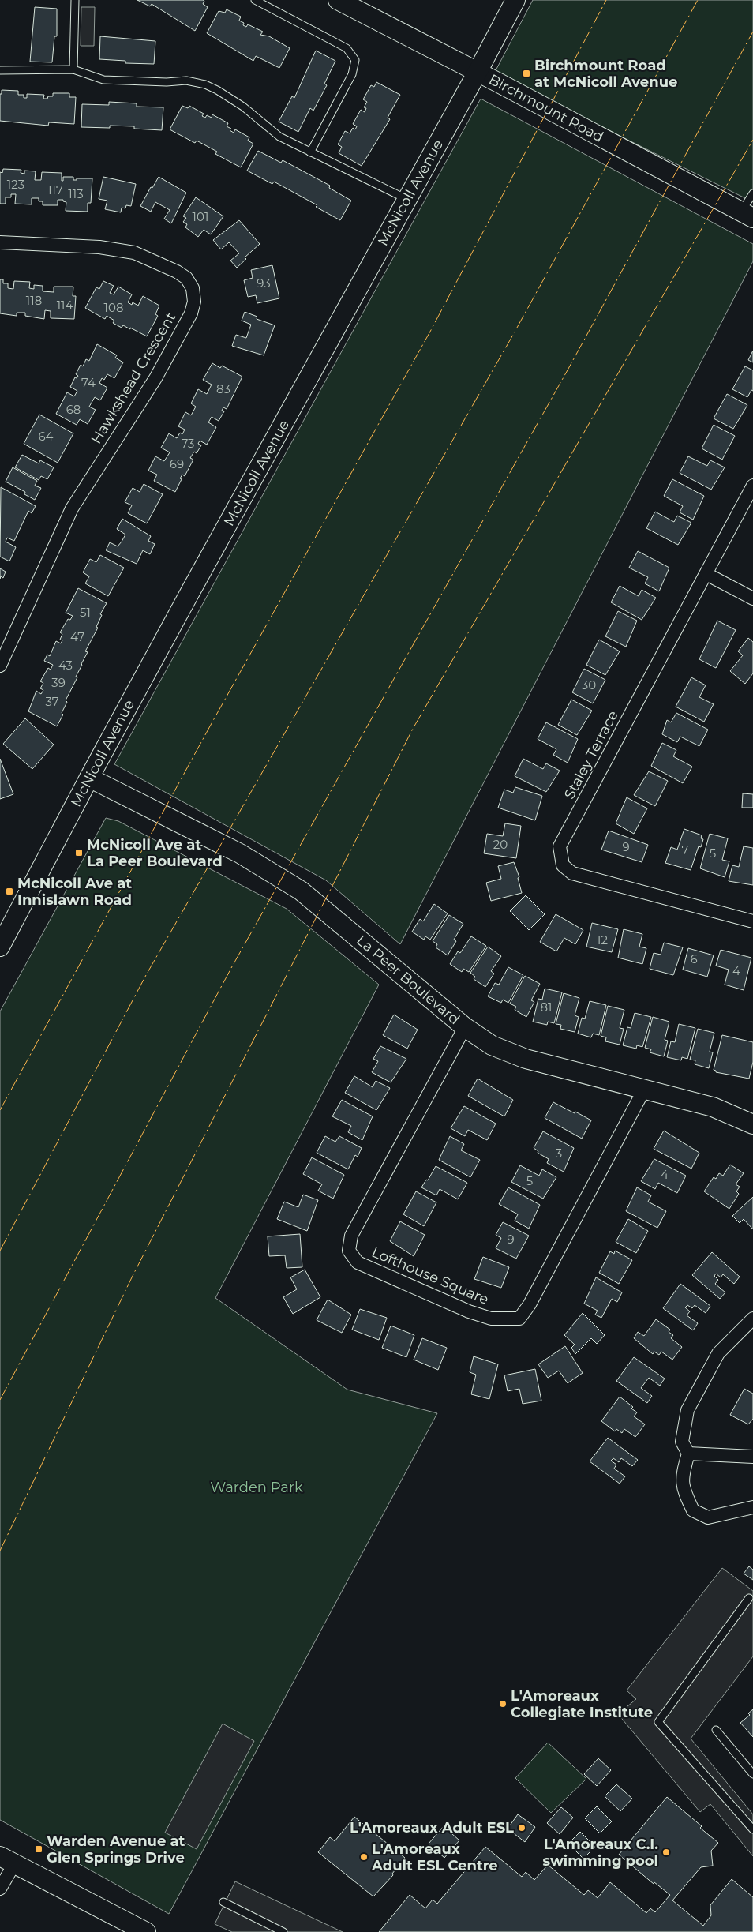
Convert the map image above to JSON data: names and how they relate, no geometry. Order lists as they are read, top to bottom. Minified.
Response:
{"streets":{"main road":["Birchmount Road","McNicoll Avenue","La Peer Boulevard"],"street":["Hawkshead Crescent","Staley Terrace","Lofthouse Square"]},"crossings":[["Birchmount Road","McNicoll Avenue"],["McNicoll Avenue","La Peer Boulevard"],["La Peer Boulevard","Lofthouse Square"]],"parks":["Warden Park"],"places":{"transit":["Birchmount Road at McNicoll Avenue","McNicoll Ave at La Peer Boulevard","McNicoll Ave at Innislawn Road","Warden Avenue at Glen Springs Drive"],"other":["L'Amoreaux Collegiate Institute","L'Amoreaux Adult ESL","L'Amoreaux C.I. swimming pool","L'Amoreaux Adult ESL Centre"]},"house_numbers":["123","117","113","101","93","118","114","108","74","83","68","64","73","69","51","47","43","39","30","37","20","9","7","5","12","6","4","81","3","4","5","9"]}
